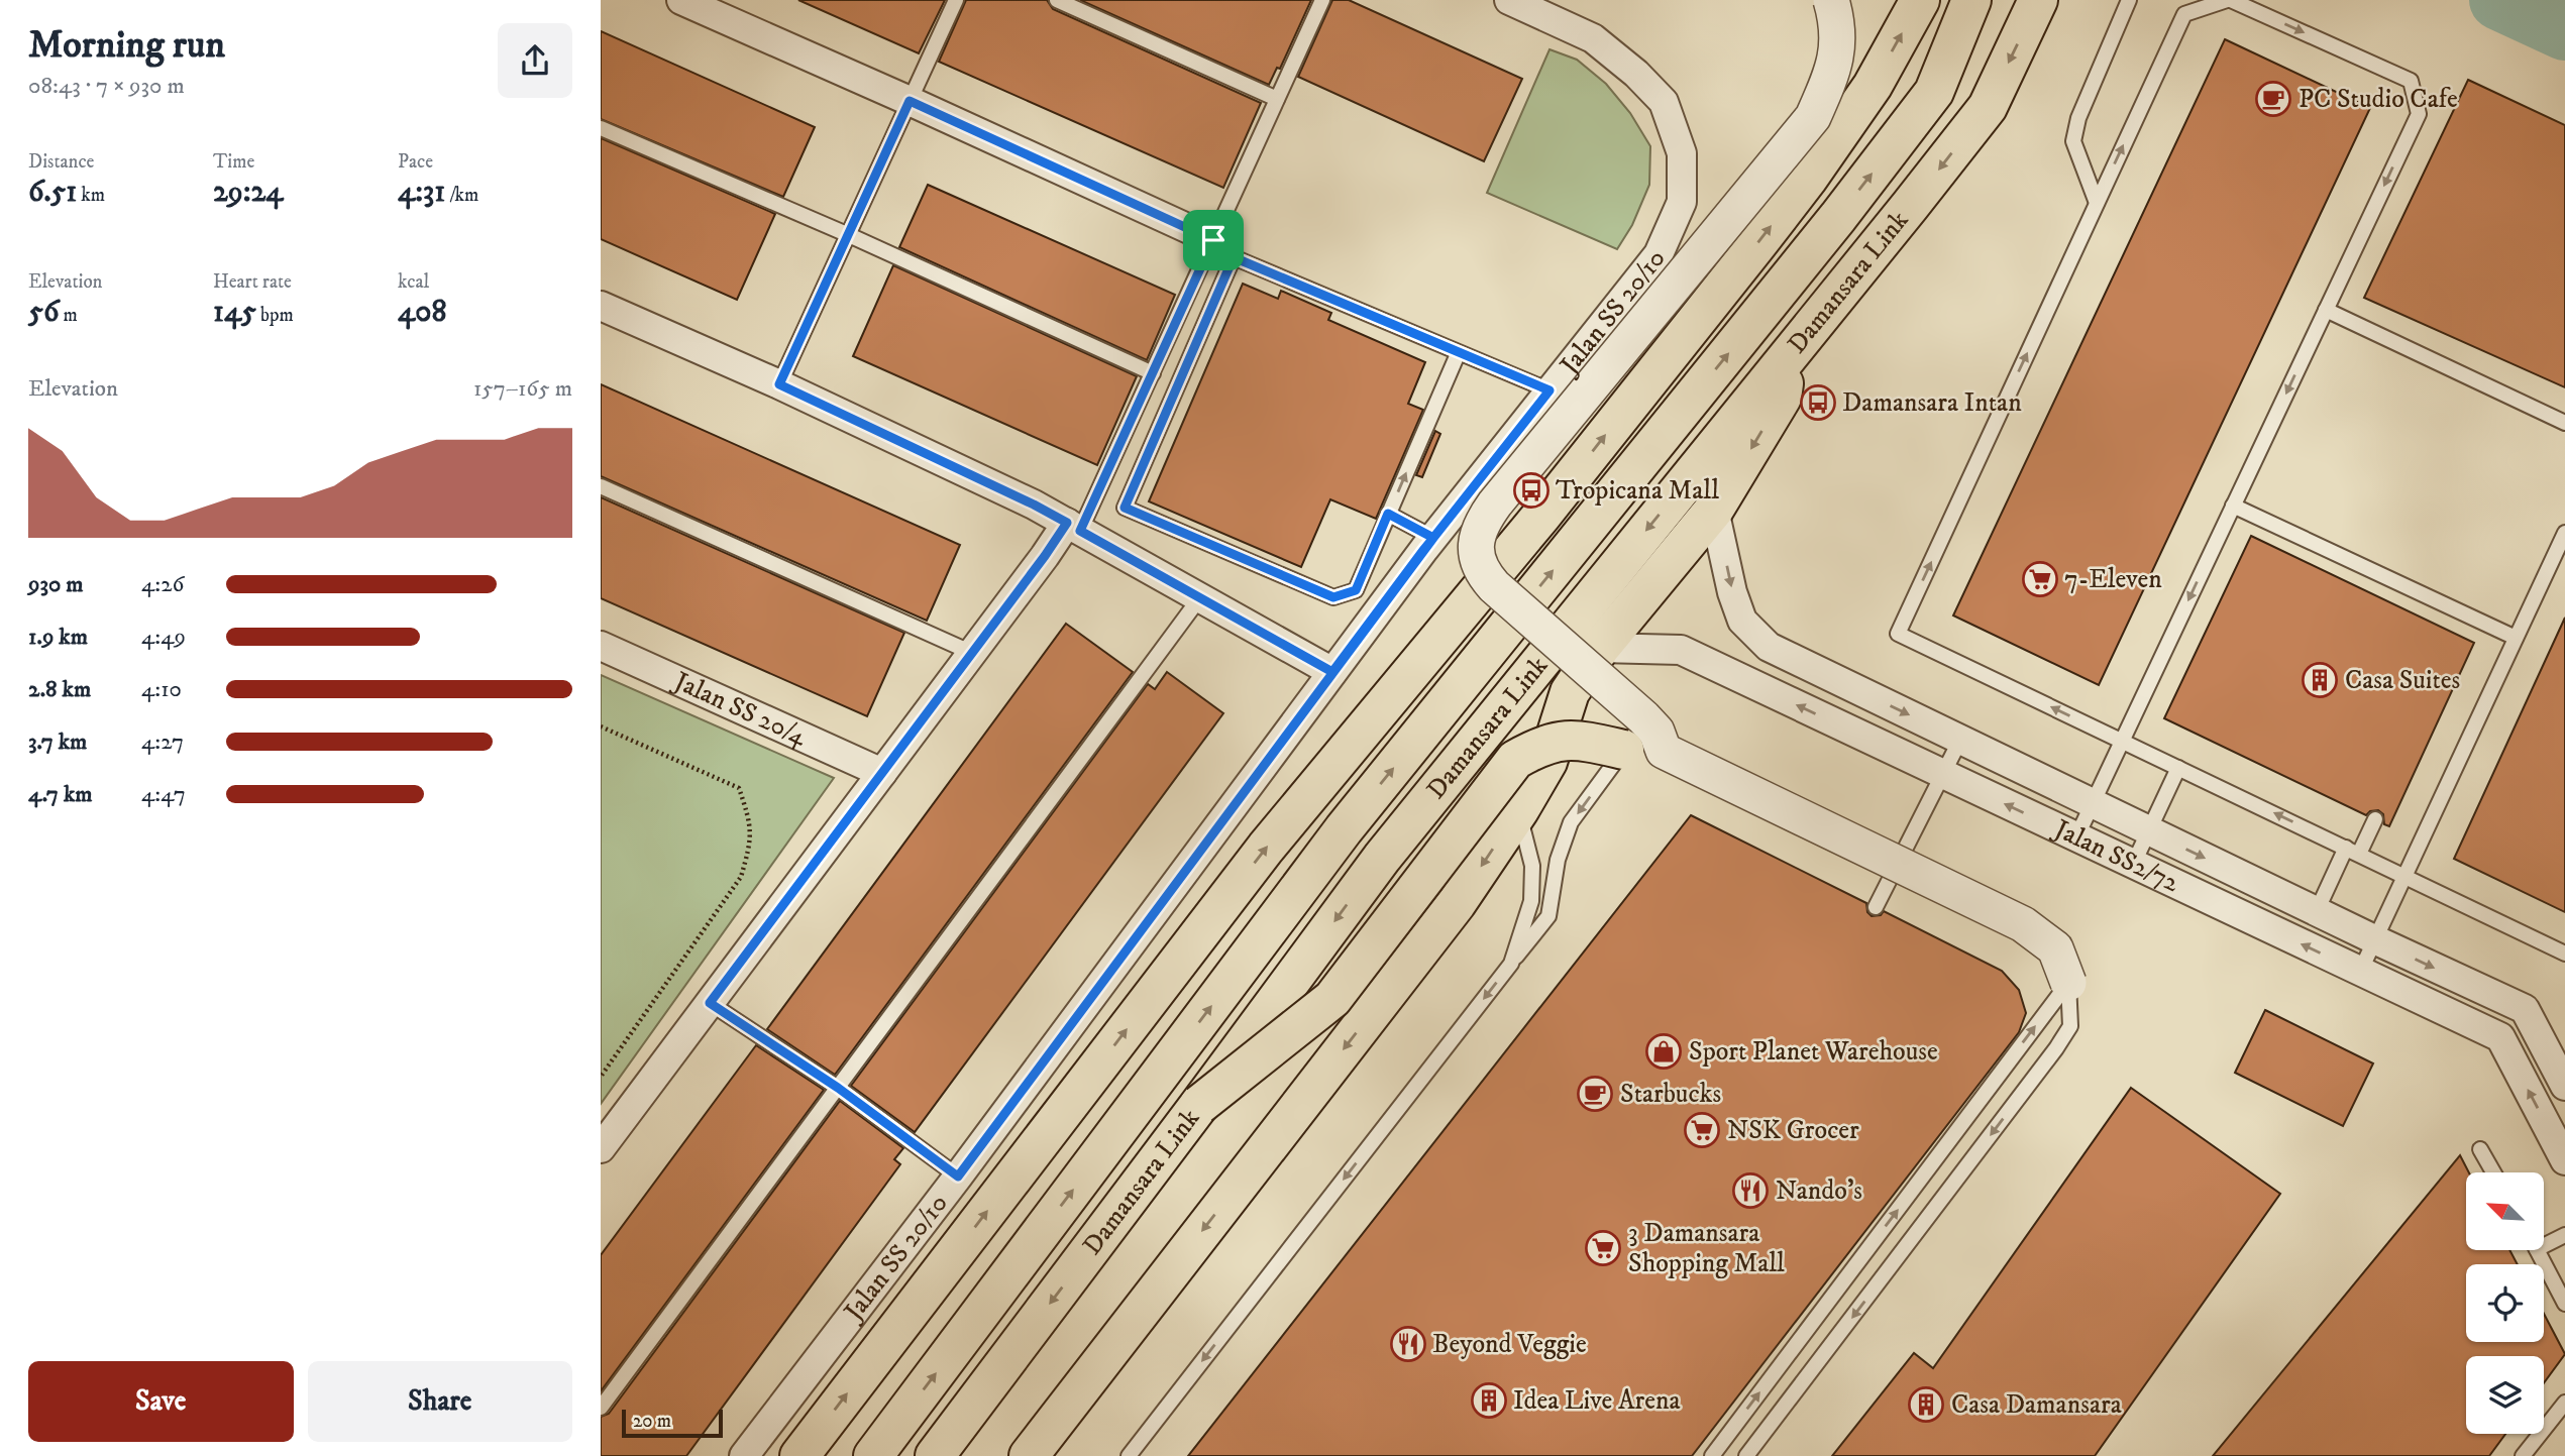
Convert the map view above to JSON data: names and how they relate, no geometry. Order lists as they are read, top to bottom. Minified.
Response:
{"streets":{"highway":["Damansara Link"],"street":["Jalan SS 20/10","Jalan SS 20/4","Jalan SS2/72"]},"places":{"cafe":["PC Studio Cafe","Starbucks"],"bus stop":["Damansara Intan","Tropicana Mall"],"supermarket":["7-Eleven","NSK Grocer","3 Damansara Shopping Mall"],"building":["Casa Suites","Idea Live Arena","Casa Damansara"],"shop":["Sport Planet Warehouse"],"restaurant":["Nando's","Beyond Veggie"]},"scale_bar":"20 m","north":"top left","page":{"heading":["Morning run","08:43 · 7 × 930 m"],"stats":[["Distance","6.51 km"],["Time","29:24"],["Pace","4:31 /km"],["Elevation","56 m"],["Heart rate","145 bpm"],["kcal","408"]],"chart":["Elevation","157–165 m"],"list":[{"name":"930 m","note":"4:26"},{"name":"1.9 km","note":"4:49"},{"name":"2.8 km","note":"4:10"},{"name":"3.7 km","note":"4:27"},{"name":"4.7 km","note":"4:47"}],"buttons":["Save","Share"],"scale":"20 m"}}
